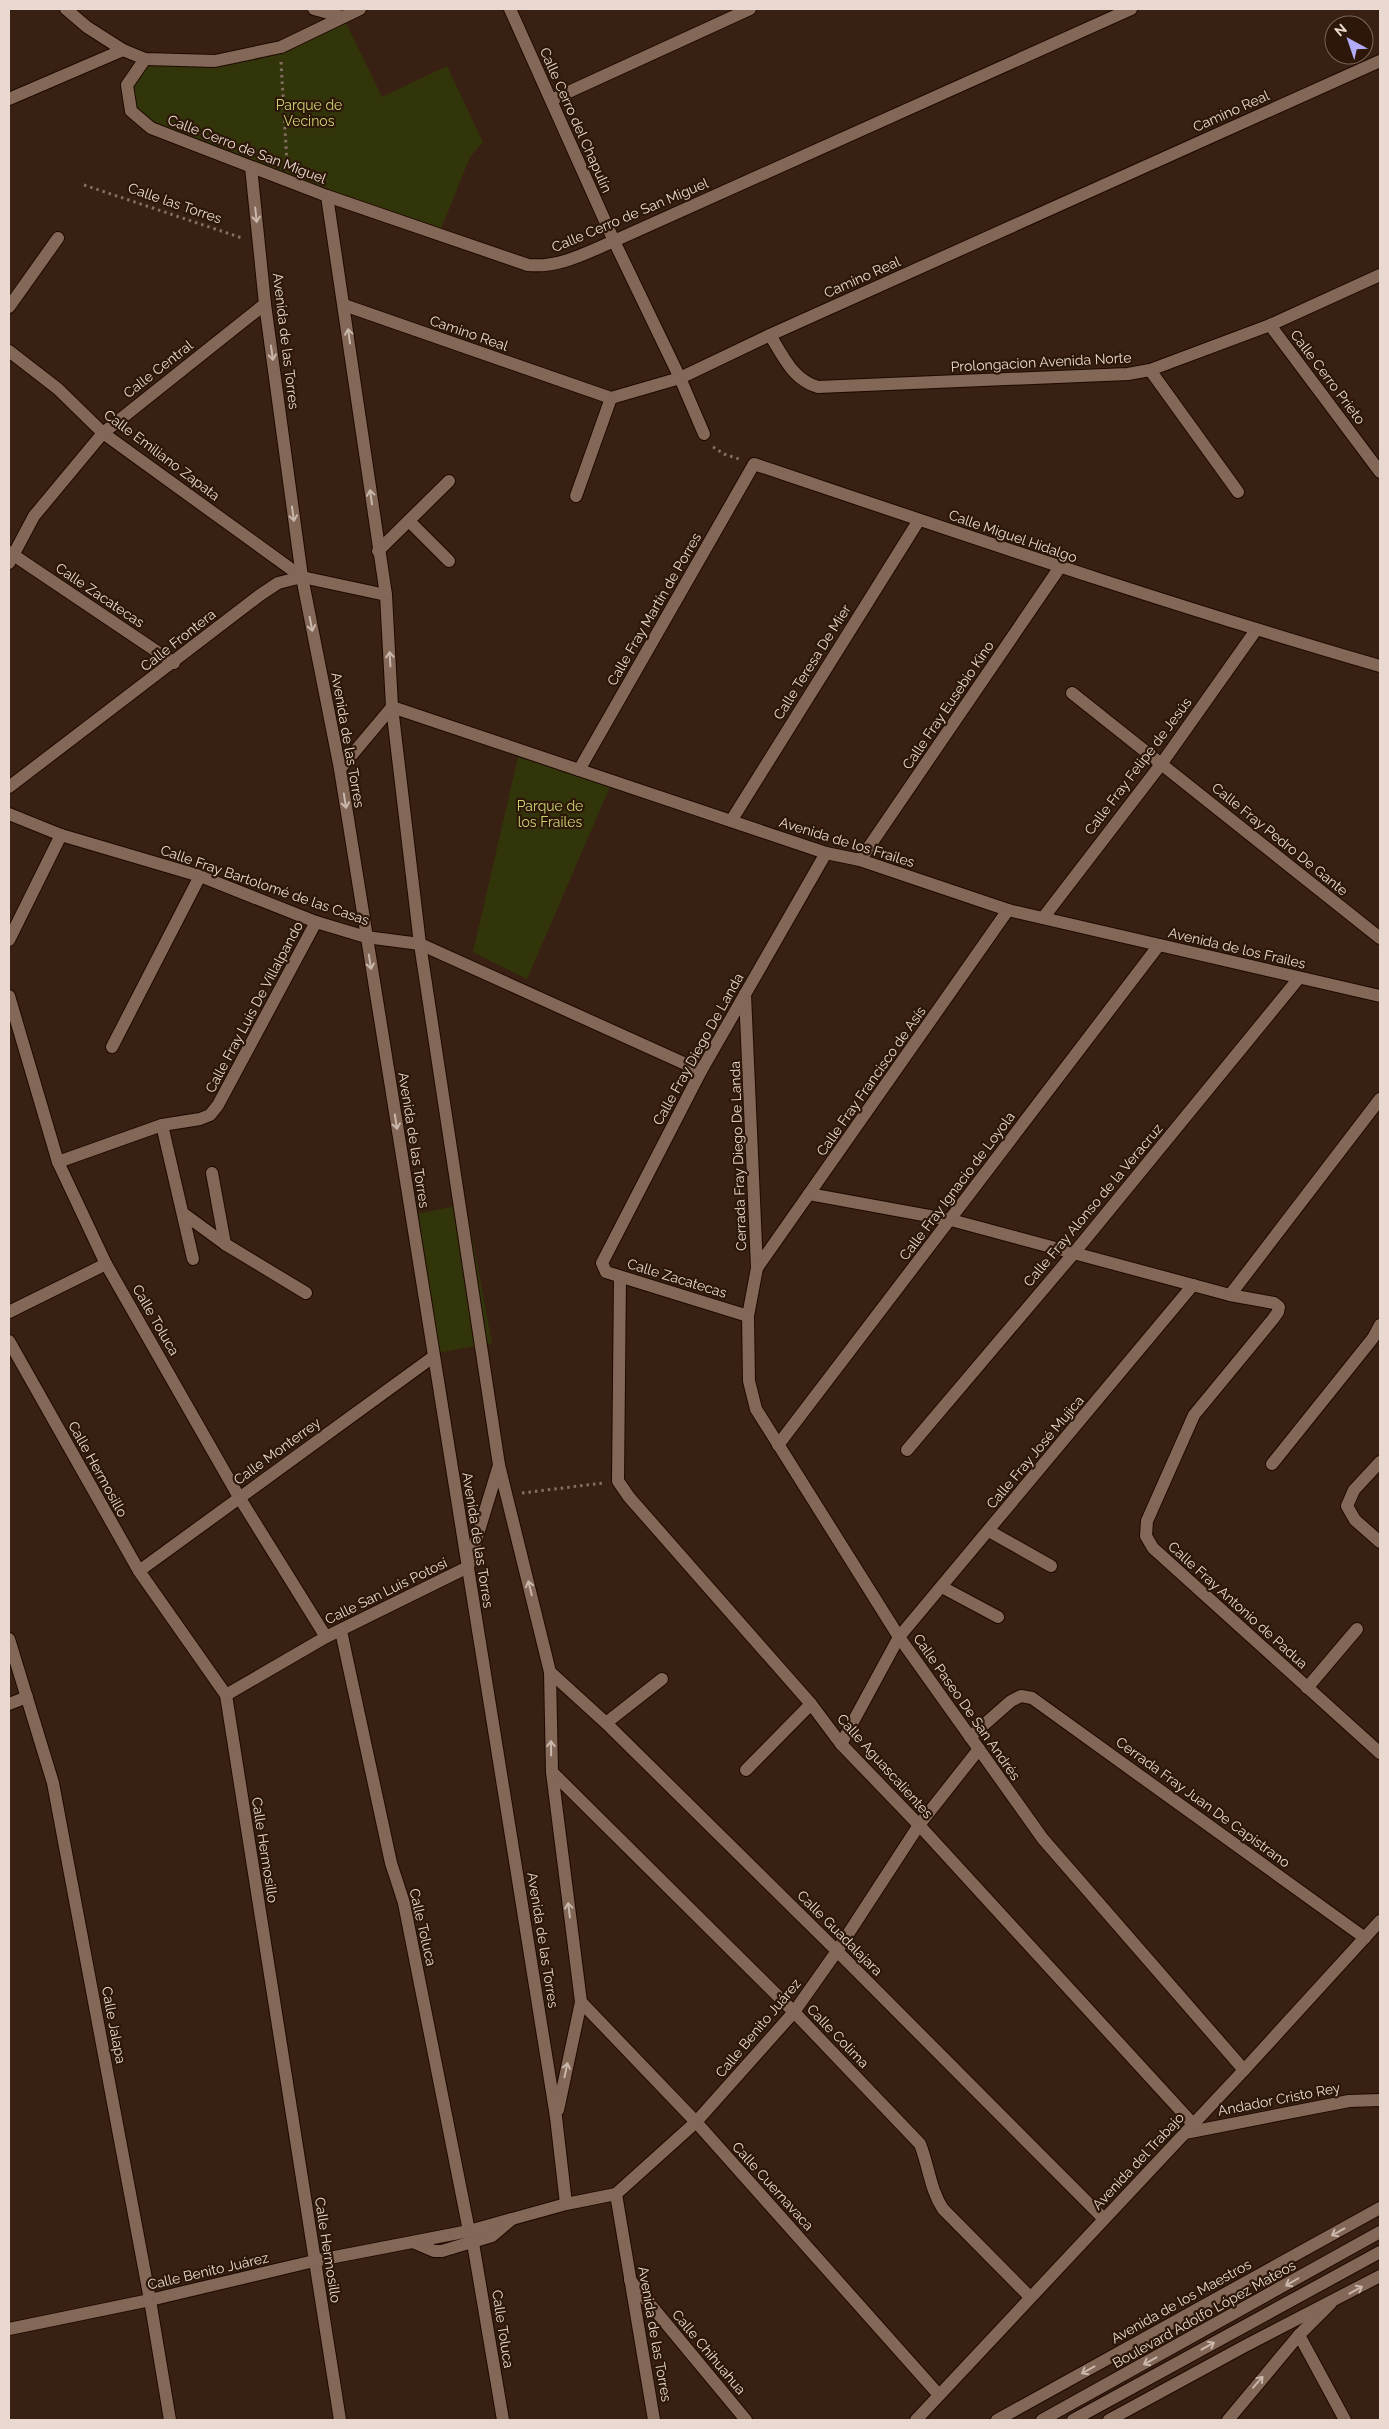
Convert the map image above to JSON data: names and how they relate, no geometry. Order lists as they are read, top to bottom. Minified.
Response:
{"streets":{"street":["Camino Real","Calle Cerro del Chapulín","Calle Cerro de San Miguel","Avenida de las Torres","Prolongacion Avenida Norte","Calle Central","Calle Cerro Prieto","Calle Emiliano Zapata","Calle Miguel Hidalgo","Calle Zacatecas","Calle Fray Martín de Porres","Calle Frontera","Calle Teresa De Mier","Calle Fray Eusebio Kino","Calle Fray Felipe de Jesús","Calle Fray Pedro De Gante","Avenida de los Frailes","Calle Fray Bartolomé de las Casas","Calle Fray Luis De Villalpando","Calle Fray Diego De Landa","Calle Fray Francisco de Asís","Cerrada Fray Diego De Landa","Calle Fray Ignacio de Loyola","Calle Fray Alonso de la Veracruz","Calle Toluca","Calle Monterrey","Calle Fray José Mujica","Calle Hermosillo","Calle San Luis Potosí","Calle Fray Antonio de Padua","Calle Paseo De San Andrés","Calle Aguascalientes","Cerrada Fray Juan De Capistrano","Calle Guadalajara","Calle Jalapa","Calle Benito Juárez","Calle Colima","Andador Cristo Rey","Avenida del Trabajo","Calle Cuernavaca","Avenida de los Maestros","Boulevard Adolfo López Mateos","Calle Chihuahua"],"path":["Calle las Torres"]},"crossings":[["Camino Real","Calle Cerro del Chapulín"],["Camino Real","Avenida de las Torres"],["Camino Real","Prolongacion Avenida Norte"],["Calle Cerro del Chapulín","Calle Cerro de San Miguel"],["Calle Cerro de San Miguel","Avenida de las Torres"],["Calle las Torres","Avenida de las Torres"],["Avenida de las Torres","Calle Central"],["Avenida de las Torres","Calle Emiliano Zapata"],["Avenida de las Torres","Calle Frontera"],["Avenida de las Torres","Avenida de los Frailes"],["Avenida de las Torres","Calle Fray Bartolomé de las Casas"],["Avenida de las Torres","Calle Monterrey"],["Avenida de las Torres","Calle San Luis Potosí"],["Avenida de las Torres","Calle Guadalajara"],["Avenida de las Torres","Calle Benito Juárez"],["Avenida de las Torres","Calle Colima"],["Avenida de las Torres","Calle Cuernavaca"],["Avenida de las Torres","Calle Chihuahua"],["Prolongacion Avenida Norte","Calle Cerro Prieto"],["Calle Central","Calle Emiliano Zapata"],["Calle Central","Calle Zacatecas"],["Calle Emiliano Zapata","Calle Frontera"],["Calle Miguel Hidalgo","Calle Fray Martín de Porres"],["Calle Miguel Hidalgo","Calle Teresa De Mier"],["Calle Miguel Hidalgo","Calle Fray Eusebio Kino"],["Calle Miguel Hidalgo","Calle Fray Felipe de Jesús"],["Calle Zacatecas","Calle Frontera"],["Calle Zacatecas","Calle Fray Diego De Landa"],["Calle Zacatecas","Cerrada Fray Diego De Landa"],["Calle Zacatecas","Calle Paseo De San Andrés"],["Calle Fray Martín de Porres","Avenida de los Frailes"],["Calle Teresa De Mier","Avenida de los Frailes"],["Calle Fray Eusebio Kino","Avenida de los Frailes"],["Calle Fray Felipe de Jesús","Calle Fray Pedro De Gante"],["Calle Fray Felipe de Jesús","Avenida de los Frailes"],["Avenida de los Frailes","Calle Fray Diego De Landa"],["Avenida de los Frailes","Calle Fray Francisco de Asís"],["Avenida de los Frailes","Calle Fray Ignacio de Loyola"],["Avenida de los Frailes","Calle Fray Alonso de la Veracruz"],["Calle Fray Bartolomé de las Casas","Calle Fray Luis De Villalpando"],["Calle Fray Bartolomé de las Casas","Calle Fray Diego De Landa"],["Calle Fray Luis De Villalpando","Calle Toluca"],["Calle Fray Diego De Landa","Cerrada Fray Diego De Landa"],["Calle Fray Francisco de Asís","Cerrada Fray Diego De Landa"],["Cerrada Fray Diego De Landa","Calle Paseo De San Andrés"],["Calle Fray Ignacio de Loyola","Calle Paseo De San Andrés"],["Calle Toluca","Calle Monterrey"],["Calle Toluca","Calle San Luis Potosí"],["Calle Toluca","Calle Benito Juárez"],["Calle Monterrey","Calle Hermosillo"],["Calle Fray José Mujica","Calle Paseo De San Andrés"],["Calle Fray José Mujica","Calle Aguascalientes"],["Calle Hermosillo","Calle San Luis Potosí"],["Calle Hermosillo","Calle Benito Juárez"],["Calle Paseo De San Andrés","Cerrada Fray Juan De Capistrano"],["Calle Paseo De San Andrés","Calle Benito Juárez"],["Calle Paseo De San Andrés","Avenida del Trabajo"],["Calle Aguascalientes","Calle Benito Juárez"],["Calle Aguascalientes","Andador Cristo Rey"],["Calle Aguascalientes","Avenida del Trabajo"],["Cerrada Fray Juan De Capistrano","Avenida del Trabajo"],["Calle Guadalajara","Calle Benito Juárez"],["Calle Guadalajara","Avenida del Trabajo"],["Calle Jalapa","Calle Benito Juárez"],["Calle Benito Juárez","Calle Colima"],["Calle Benito Juárez","Calle Cuernavaca"],["Calle Colima","Avenida del Trabajo"],["Andador Cristo Rey","Avenida del Trabajo"],["Avenida del Trabajo","Calle Cuernavaca"]],"parks":["Parque de Vecinos","Parque de los Frailes"],"north":"top left"}
